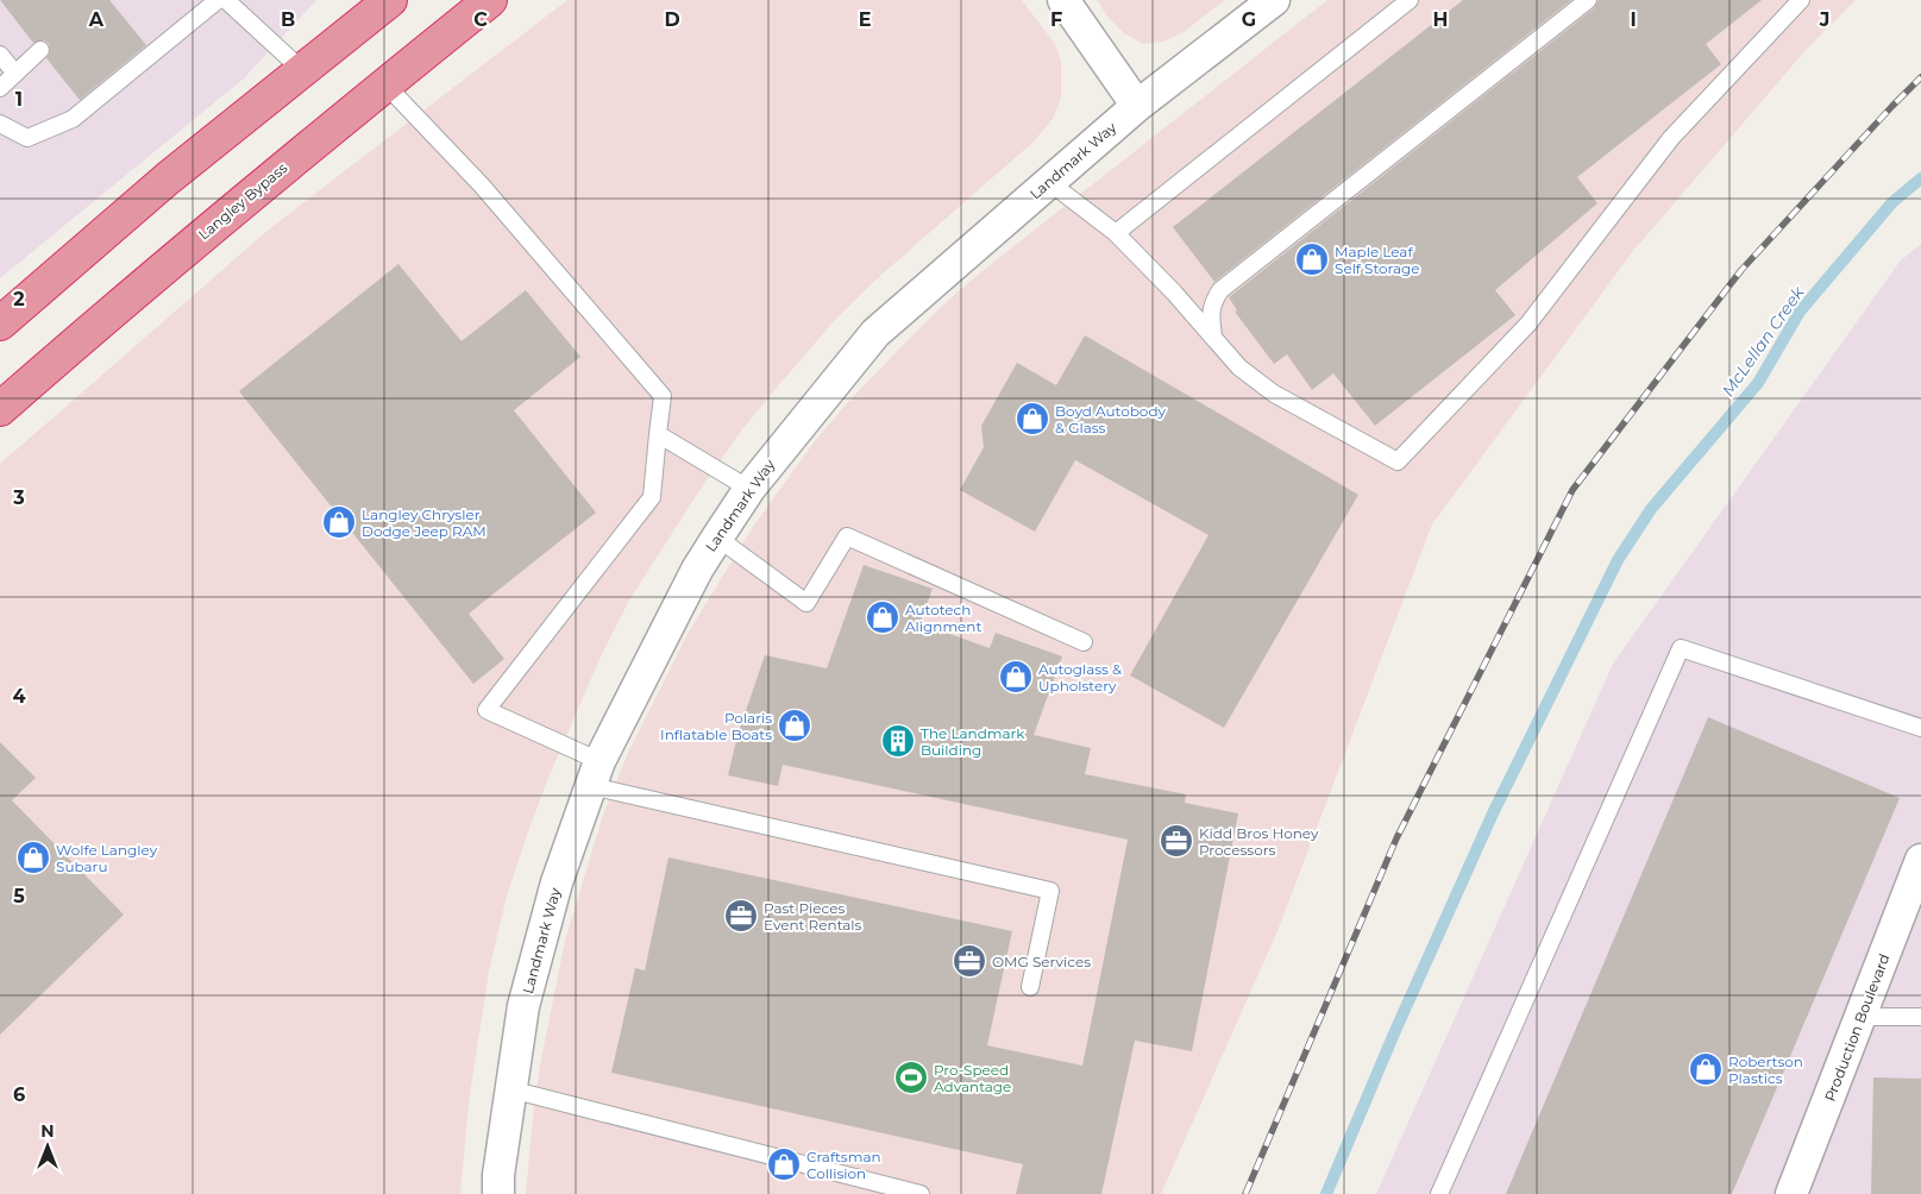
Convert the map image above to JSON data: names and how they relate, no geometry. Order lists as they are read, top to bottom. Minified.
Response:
{"streets":{"highway":["Langley Bypass"],"street":["Landmark Way","Production Boulevard"]},"water":["McLellan Creek"],"places":{"shop":["Maple Leaf Self Storage","Boyd Autobody & Glass","Langley Chrysler Dodge Jeep RAM","Autotech Alignment","Autoglass & Upholstery","Polaris Inflatable Boats","Wolfe Langley Subaru","Robertson Plastics","Craftsman Collision"],"building":["The Landmark Building"],"office":["Kidd Bros Honey Processors","Past Pieces Event Rentals","OMG Services"],"sports":["Pro-Speed Advantage"]},"north":"top","grid":{"columns":["A","B","C","D","E","F","G","H","I","J"],"rows":["1","2","3","4","5","6"]}}
